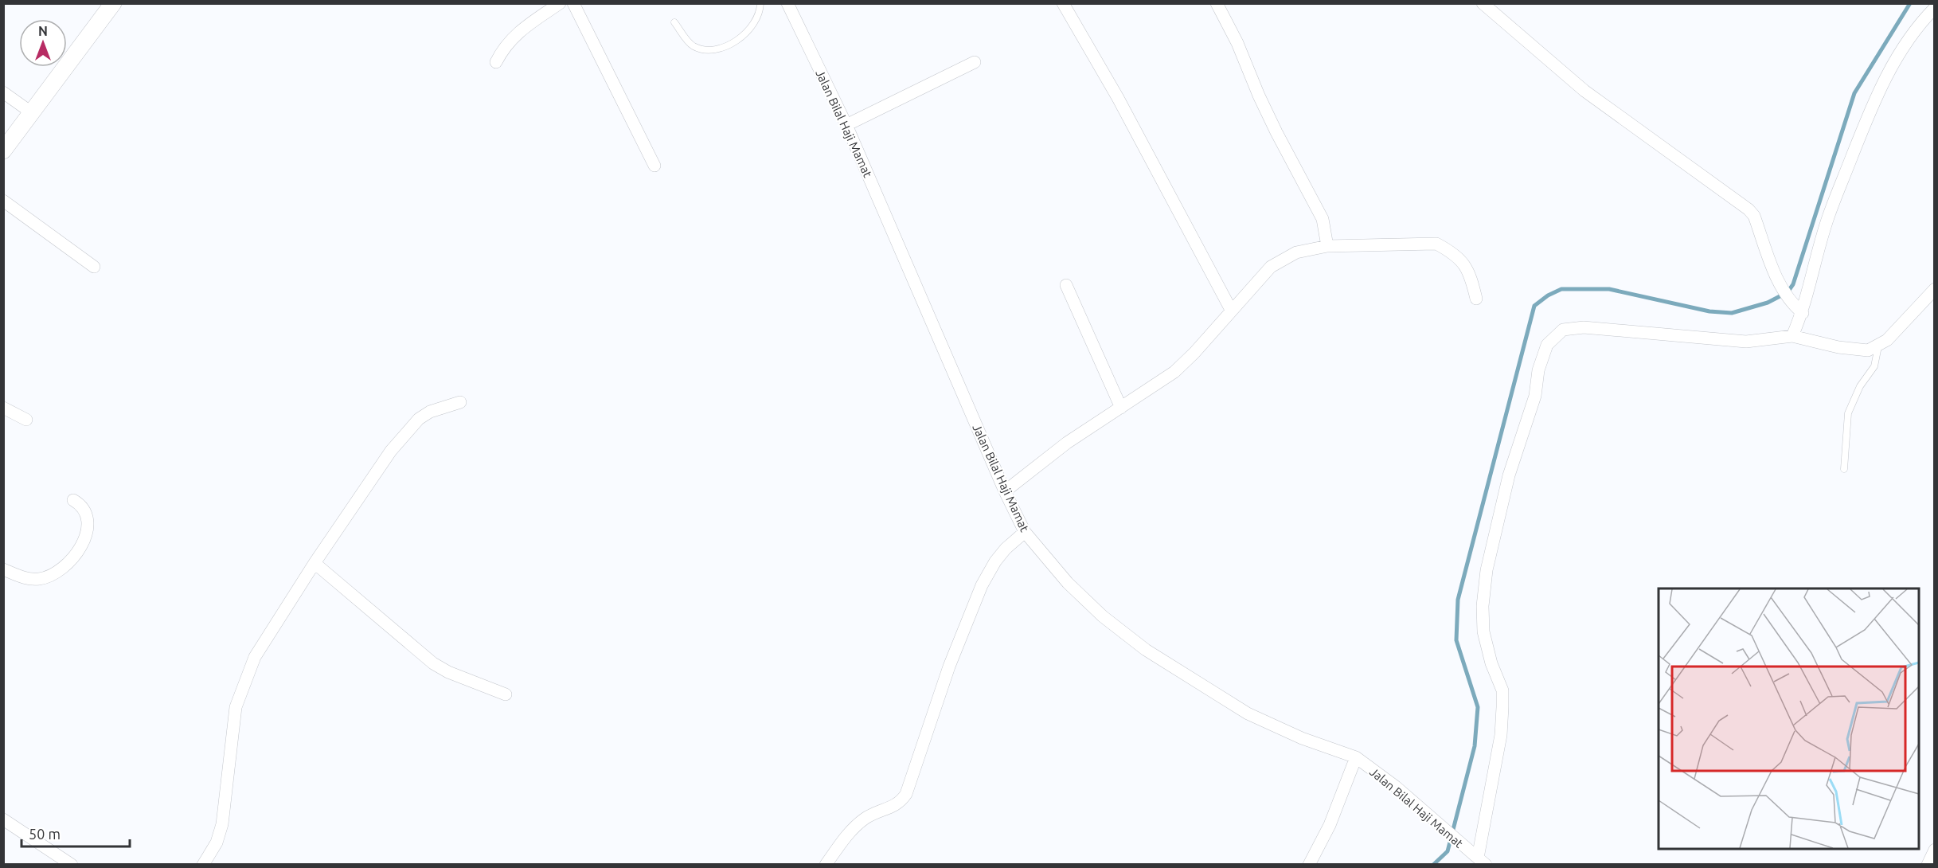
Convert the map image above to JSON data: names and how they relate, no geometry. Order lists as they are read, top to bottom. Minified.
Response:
{"streets":{"street":["Jalan Bilal Haji Mamat"]},"scale_bar":"50 m","north":"top"}
